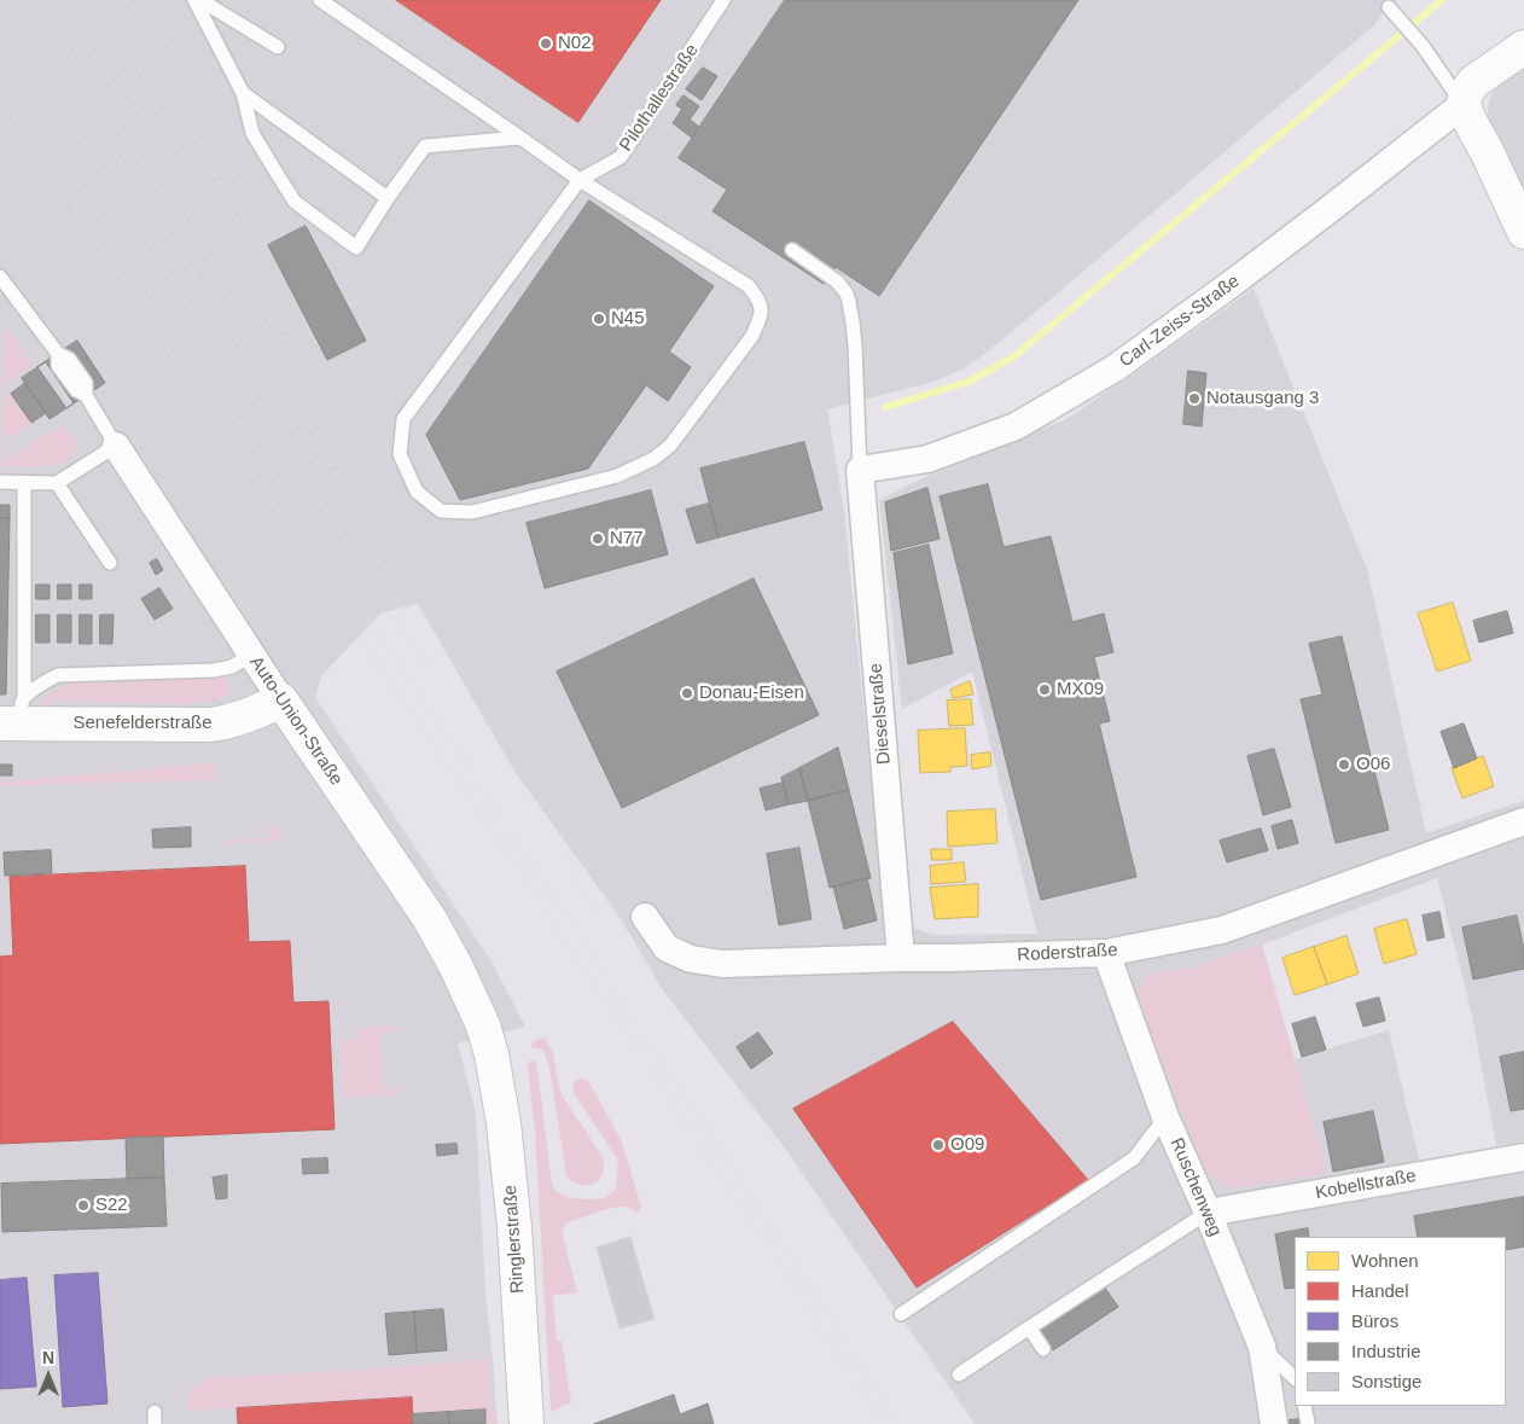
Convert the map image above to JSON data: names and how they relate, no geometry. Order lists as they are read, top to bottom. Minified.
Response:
{"streets":{"street":["Carl-Zeiss-Straße","Dieselstraße","Auto-Union-Straße","Senefelderstraße","Roderstraße","Kobellstraße","Ruschenweg","Ringlerstraße"],"lane":["Pilothallestraße"]},"crossings":[["Carl-Zeiss-Straße","Dieselstraße"],["Dieselstraße","Roderstraße"],["Auto-Union-Straße","Senefelderstraße"],["Auto-Union-Straße","Ringlerstraße"],["Roderstraße","Ruschenweg"],["Kobellstraße","Ruschenweg"]],"places":["N02","N45","Notausgang 3","N77","MX09","Donau-Eisen","O06","O09","S22"],"legend":["Wohnen","Handel","Büros","Industrie","Sonstige"],"north":"top"}
